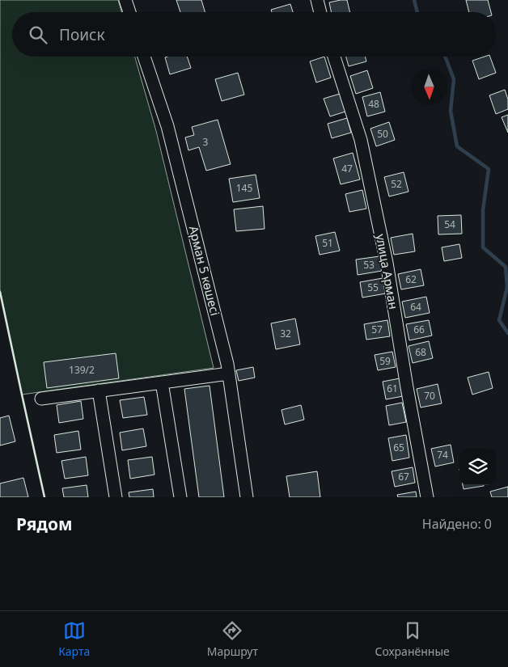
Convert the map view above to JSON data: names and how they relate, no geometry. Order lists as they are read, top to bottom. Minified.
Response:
{"streets":{"street":["Арман 5 көшесі","улица Арман"]},"house_numbers":["48","50","3","47","52","145","54","51","53","62","55","64","57","66","32","68","59","139/2","61","70","65","74","67"],"north":"bottom","page":{"search":"Поиск","heading":["Рядом","Найдено: 0"],"nav":["Карта","Маршрут","Сохранённые"]}}
